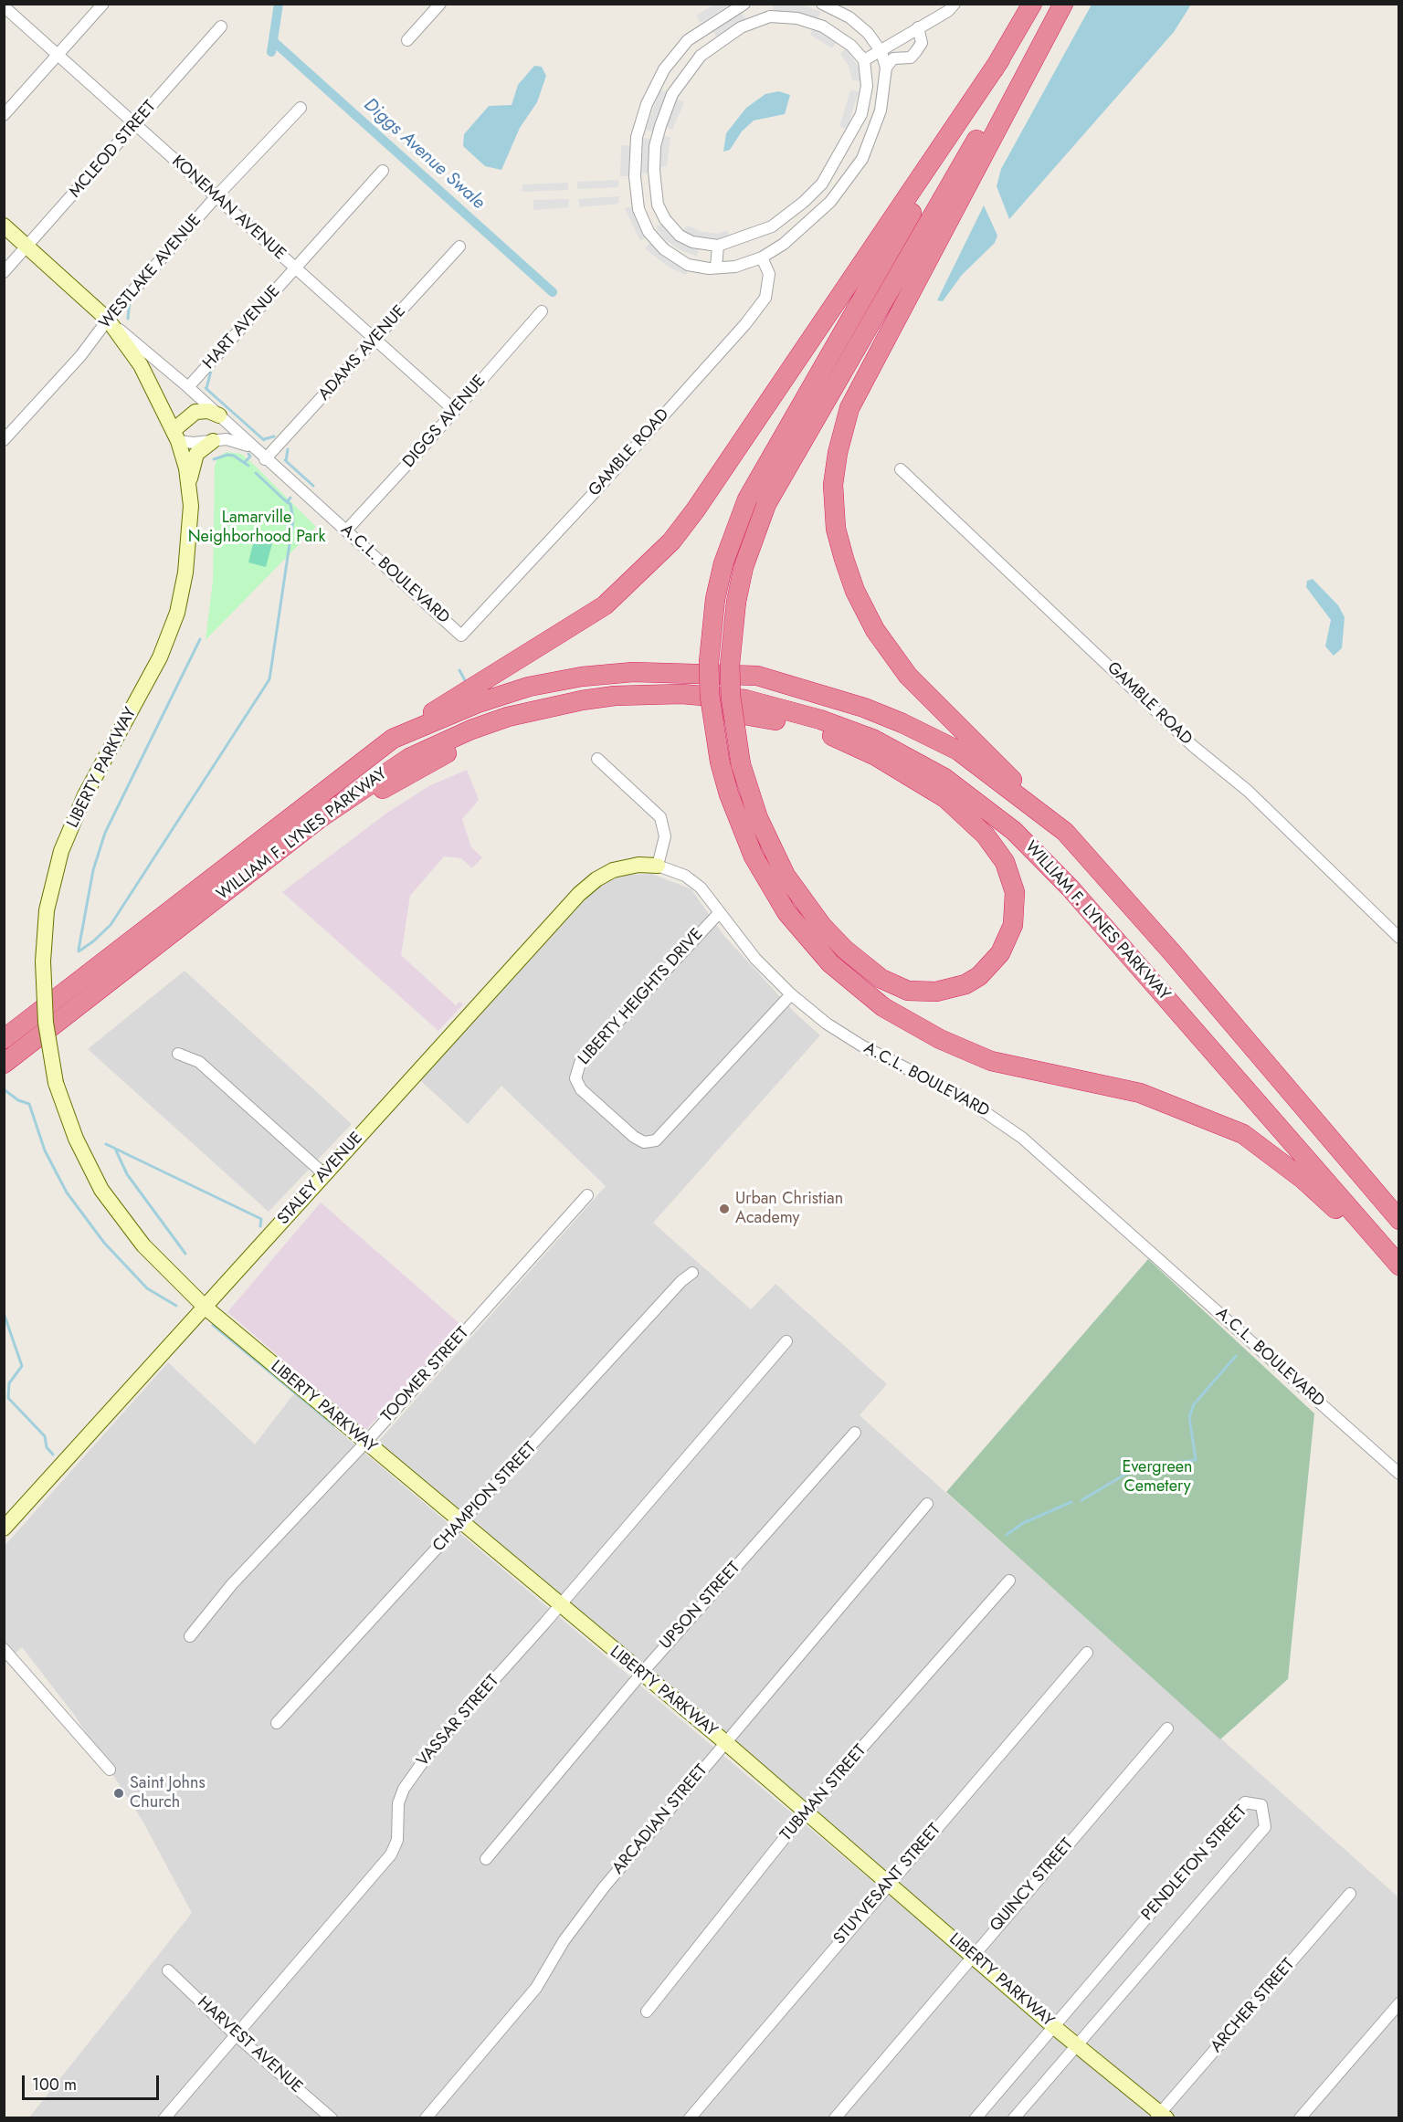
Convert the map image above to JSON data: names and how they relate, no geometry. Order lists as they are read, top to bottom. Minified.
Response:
{"streets":{"highway":["WILLIAM F. LYNES PARKWAY"],"street":["MCLEOD STREET","KONEMAN AVENUE","WESTLAKE AVENUE","HART AVENUE","ADAMS AVENUE","DIGGS AVENUE","GAMBLE ROAD","A.C.L. BOULEVARD","LIBERTY PARKWAY","LIBERTY HEIGHTS DRIVE","STALEY AVENUE","TOOMER STREET","CHAMPION STREET","UPSON STREET","VASSAR STREET","TUBMAN STREET","ARCADIAN STREET","PENDLETON STREET","STUYVESANT STREET","QUINCY STREET","ARCHER STREET","HARVEST AVENUE"]},"crossings":[["MCLEOD STREET","KONEMAN AVENUE"],["MCLEOD STREET","A.C.L. BOULEVARD"],["KONEMAN AVENUE","WESTLAKE AVENUE"],["KONEMAN AVENUE","HART AVENUE"],["KONEMAN AVENUE","ADAMS AVENUE"],["KONEMAN AVENUE","DIGGS AVENUE"],["WESTLAKE AVENUE","A.C.L. BOULEVARD"],["HART AVENUE","A.C.L. BOULEVARD"],["ADAMS AVENUE","A.C.L. BOULEVARD"],["DIGGS AVENUE","A.C.L. BOULEVARD"],["GAMBLE ROAD","A.C.L. BOULEVARD"],["A.C.L. BOULEVARD","LIBERTY PARKWAY"],["A.C.L. BOULEVARD","LIBERTY HEIGHTS DRIVE"],["A.C.L. BOULEVARD","STALEY AVENUE"],["LIBERTY PARKWAY","STALEY AVENUE"],["LIBERTY PARKWAY","TOOMER STREET"],["LIBERTY PARKWAY","CHAMPION STREET"],["LIBERTY PARKWAY","UPSON STREET"],["LIBERTY PARKWAY","VASSAR STREET"],["LIBERTY PARKWAY","TUBMAN STREET"],["LIBERTY PARKWAY","ARCADIAN STREET"],["LIBERTY PARKWAY","PENDLETON STREET"],["LIBERTY PARKWAY","STUYVESANT STREET"],["LIBERTY PARKWAY","QUINCY STREET"],["LIBERTY PARKWAY","ARCHER STREET"],["VASSAR STREET","HARVEST AVENUE"]],"water":["Diggs Avenue Swale"],"parks":["Lamarville Neighborhood Park","Evergreen Cemetery"],"places":["Urban Christian Academy","Saint Johns Church"],"scale_bar":"100 m"}
